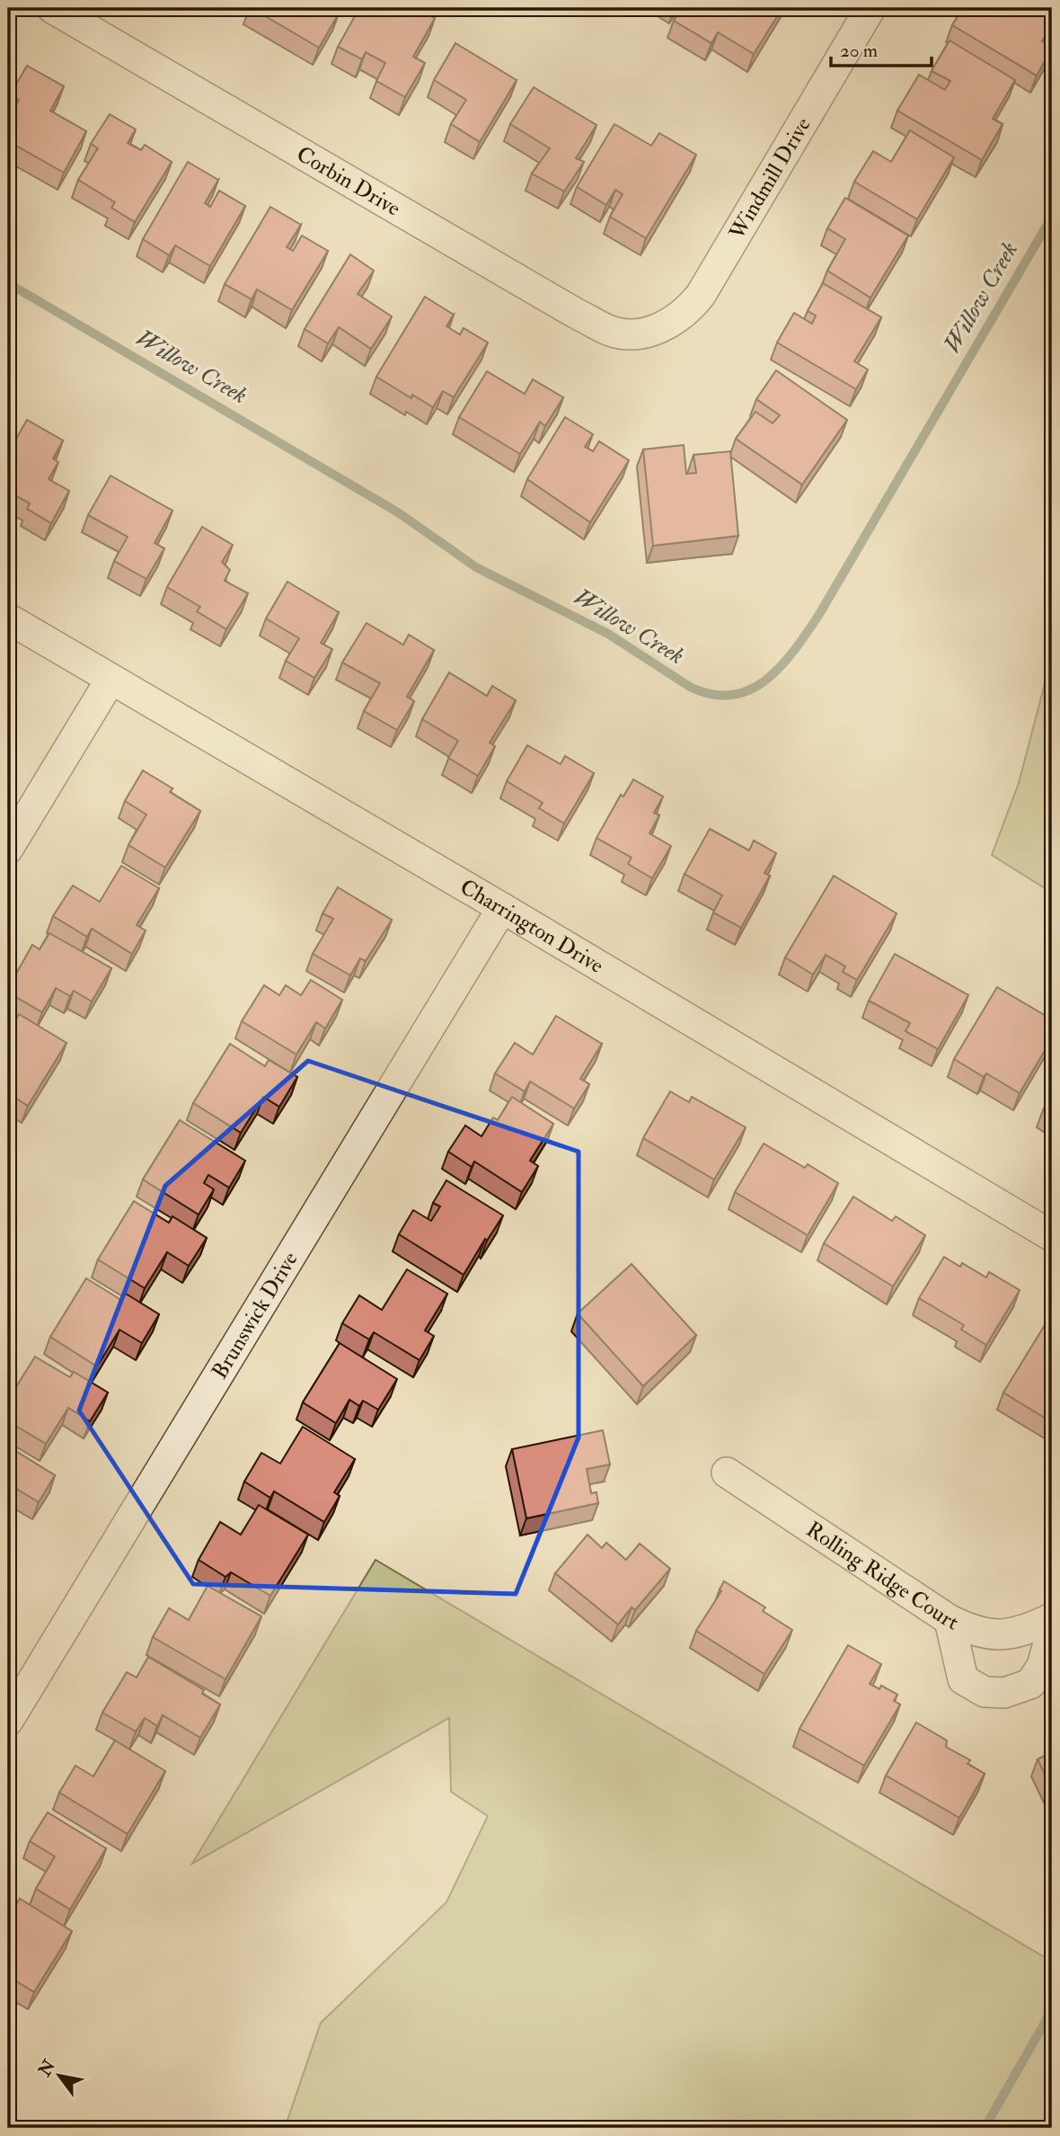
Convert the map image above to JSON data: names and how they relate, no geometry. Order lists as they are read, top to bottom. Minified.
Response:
{"streets":{"street":["Windmill Drive","Corbin Drive","Charrington Drive","Brunswick Drive","Rolling Ridge Court"]},"crossings":[["Windmill Drive","Corbin Drive"],["Charrington Drive","Brunswick Drive"]],"water":["Willow Creek"],"scale_bar":"20 m","north":"top left"}
